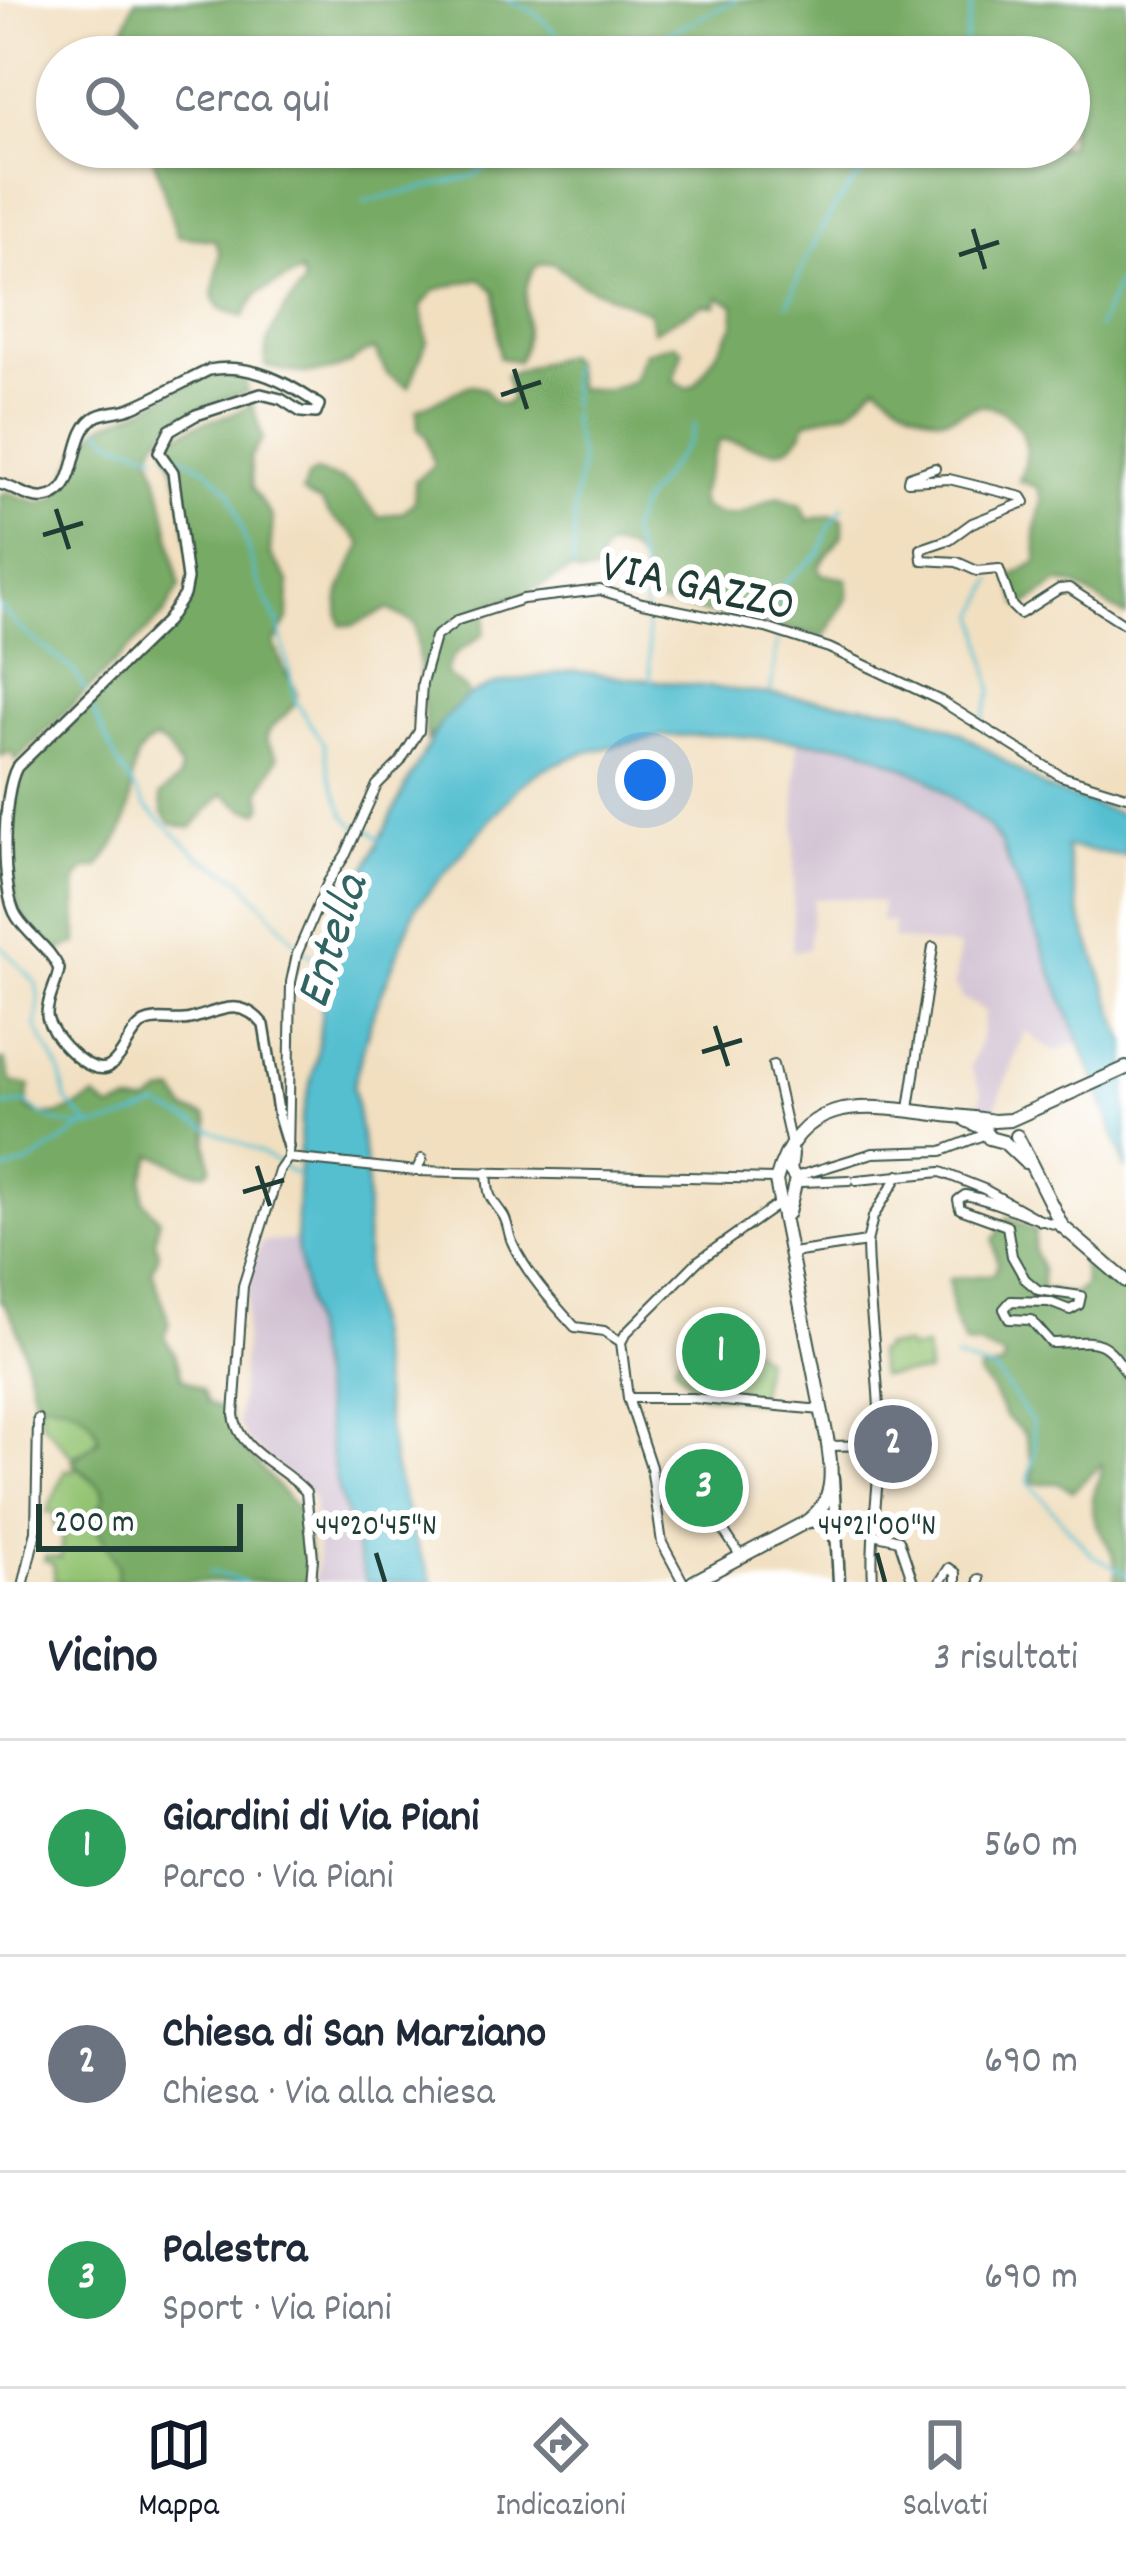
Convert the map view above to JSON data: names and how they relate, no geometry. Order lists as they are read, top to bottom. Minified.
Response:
{"streets":{"street":["VIA GAZZO"]},"water":["Entella"],"scale_bar":"200 m","page":{"search":"Cerca qui","pins":["1","2","3"],"scale":"200 m","heading":["Vicino","3 risultati"],"list":[{"mark":"1","name":"Giardini di Via Piani","note":"Parco · Via Piani","value":"560 m"},{"mark":"2","name":"Chiesa di San Marziano","note":"Chiesa · Via alla chiesa","value":"690 m"},{"mark":"3","name":"Palestra","note":"Sport · Via Piani","value":"690 m"}],"nav":["Mappa","Indicazioni","Salvati"]},"coordinates":["44°20'45\"N","44°21'00\"N"]}
